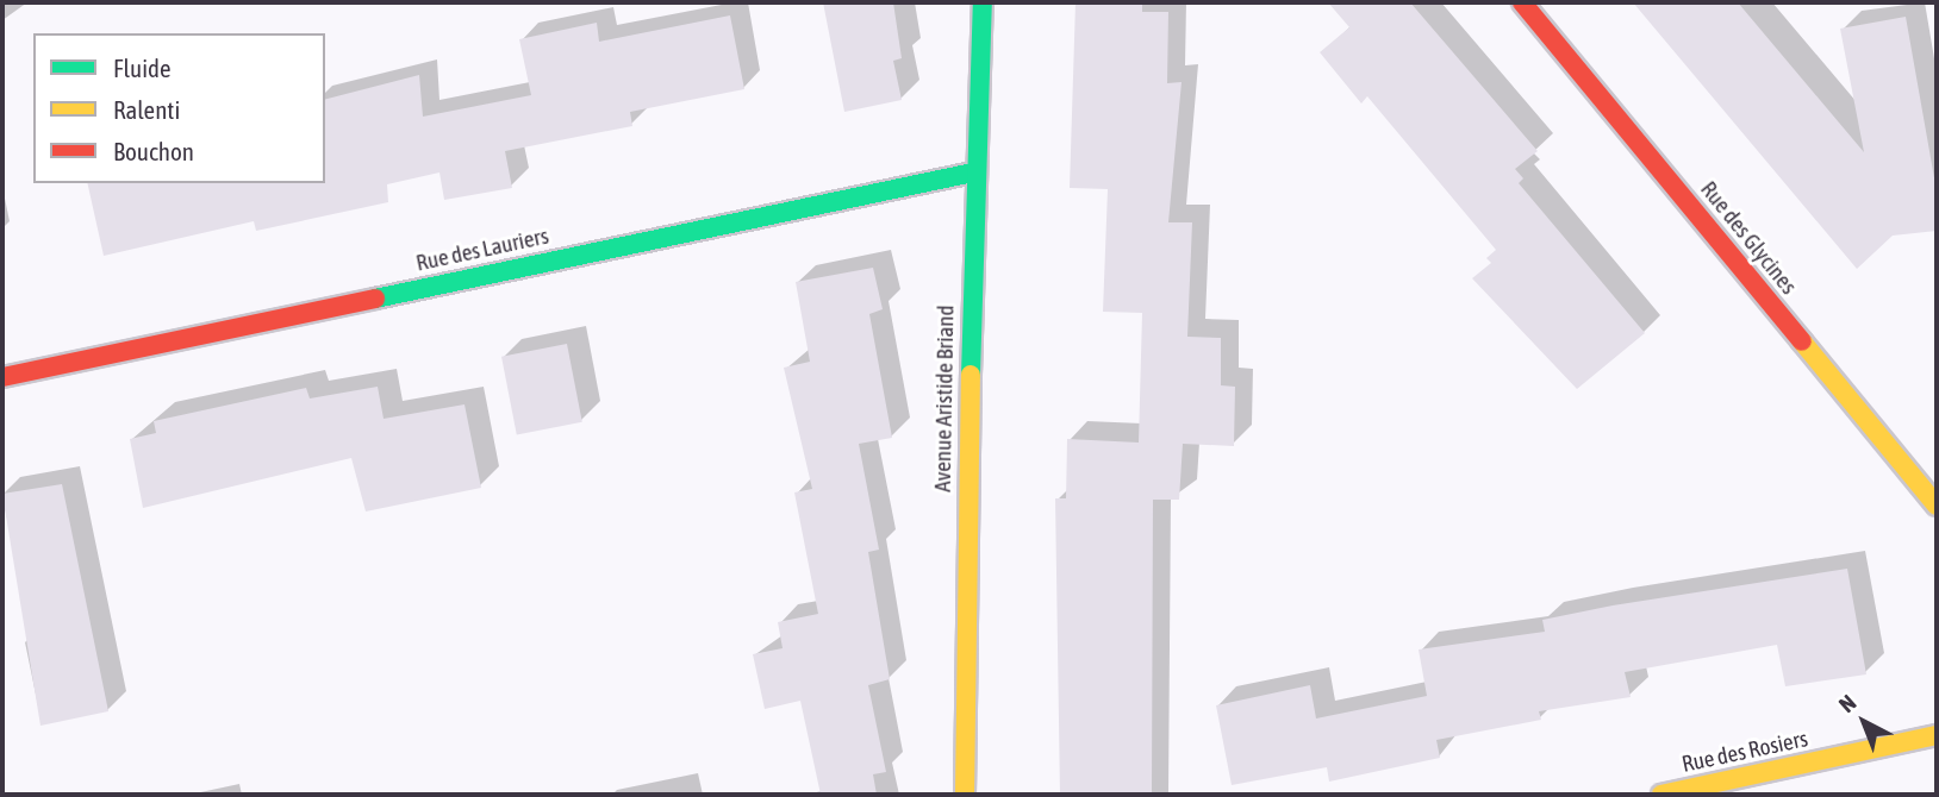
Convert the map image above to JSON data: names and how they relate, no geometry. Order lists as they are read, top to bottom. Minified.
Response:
{"streets":{"street":["Rue des Glycines","Rue des Lauriers","Avenue Aristide Briand","Rue des Rosiers"]},"crossings":[["Rue des Lauriers","Avenue Aristide Briand"]],"legend":["Fluide","Ralenti","Bouchon"],"north":"top left"}
